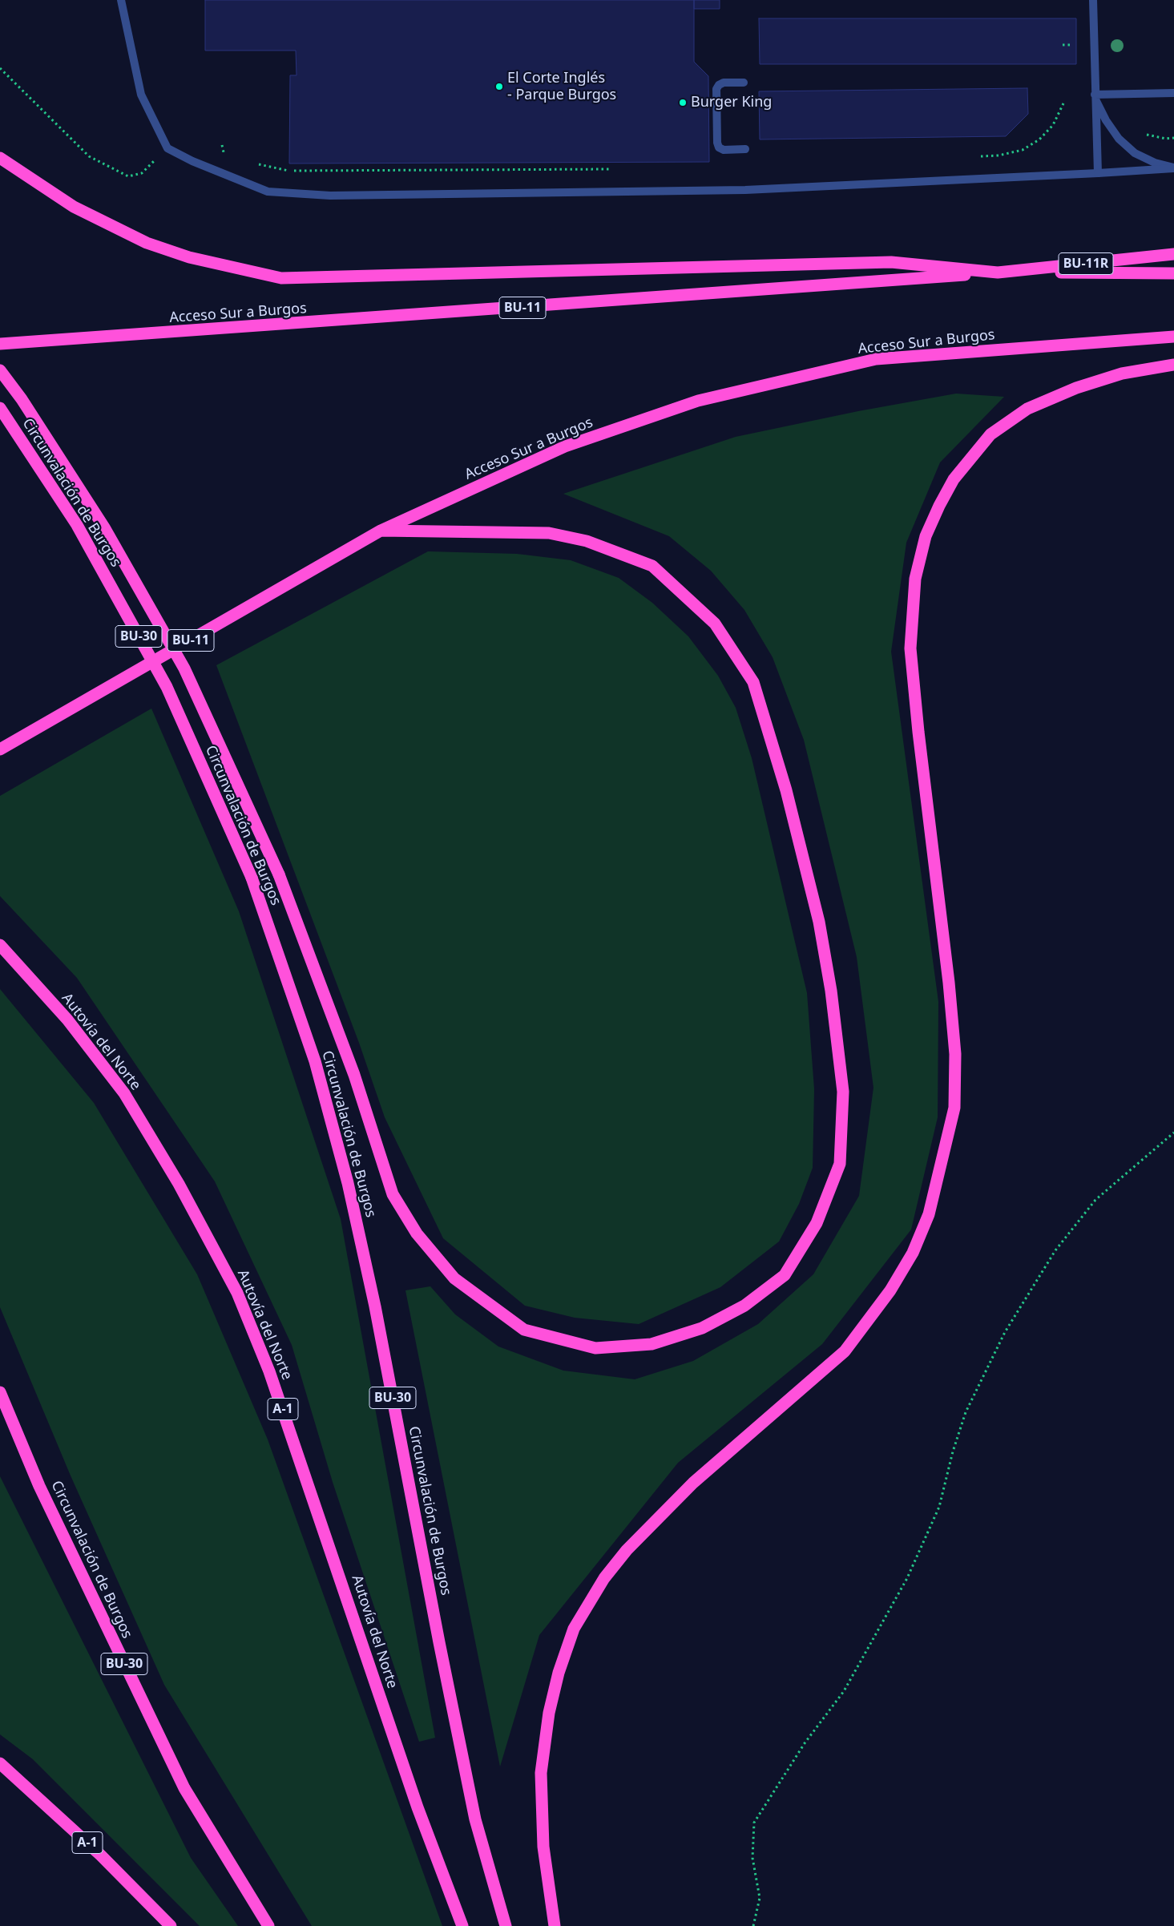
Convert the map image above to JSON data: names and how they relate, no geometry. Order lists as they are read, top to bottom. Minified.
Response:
{"streets":{"highway":["BU-11R","BU-11","Acceso Sur a Burgos","Circunvalación de Burgos","BU-30","Autovía del Norte","A-1"]},"crossings":[["BU-11R","Acceso Sur a Burgos"]],"places":["El Corte Inglés - Parque Burgos","Burger King"]}
